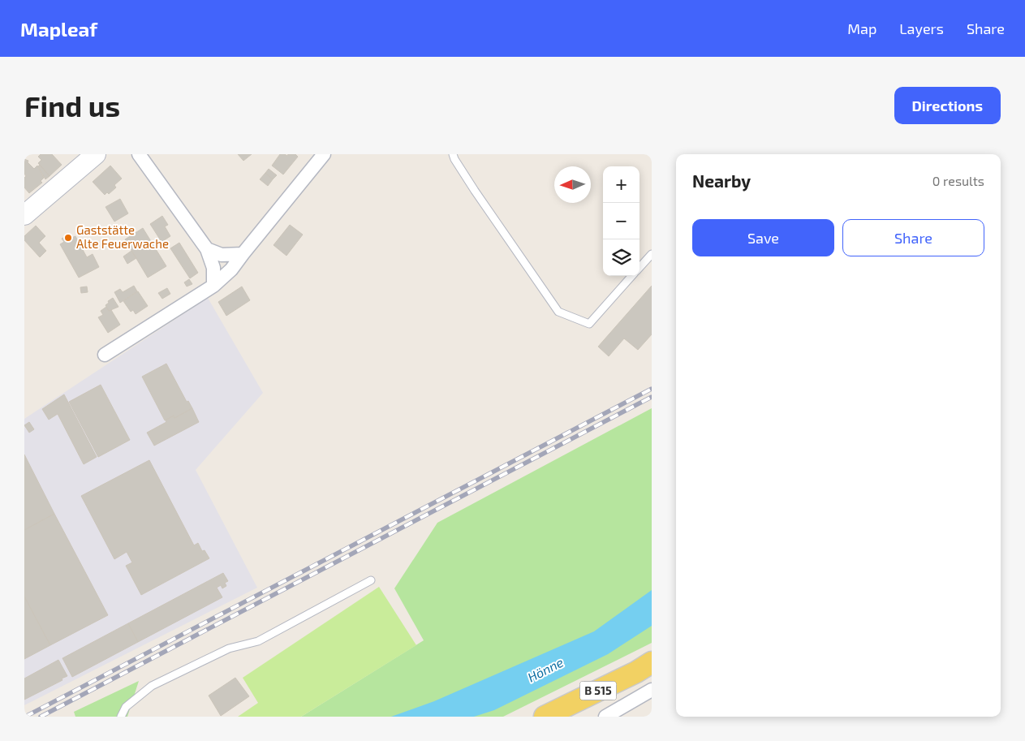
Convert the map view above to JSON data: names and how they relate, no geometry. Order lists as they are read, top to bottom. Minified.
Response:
{"streets":{"main road":["B 515"]},"water":["Hönne"],"places":["Gaststätte Alte Feuerwache"],"north":"left","page":{"header":"Mapleaf","nav":["Map","Layers","Share"],"buttons":["Directions",["Save","Share"]],"title":"Find us","heading":["Nearby","0 results"],"map_buttons":["+","−"]}}
